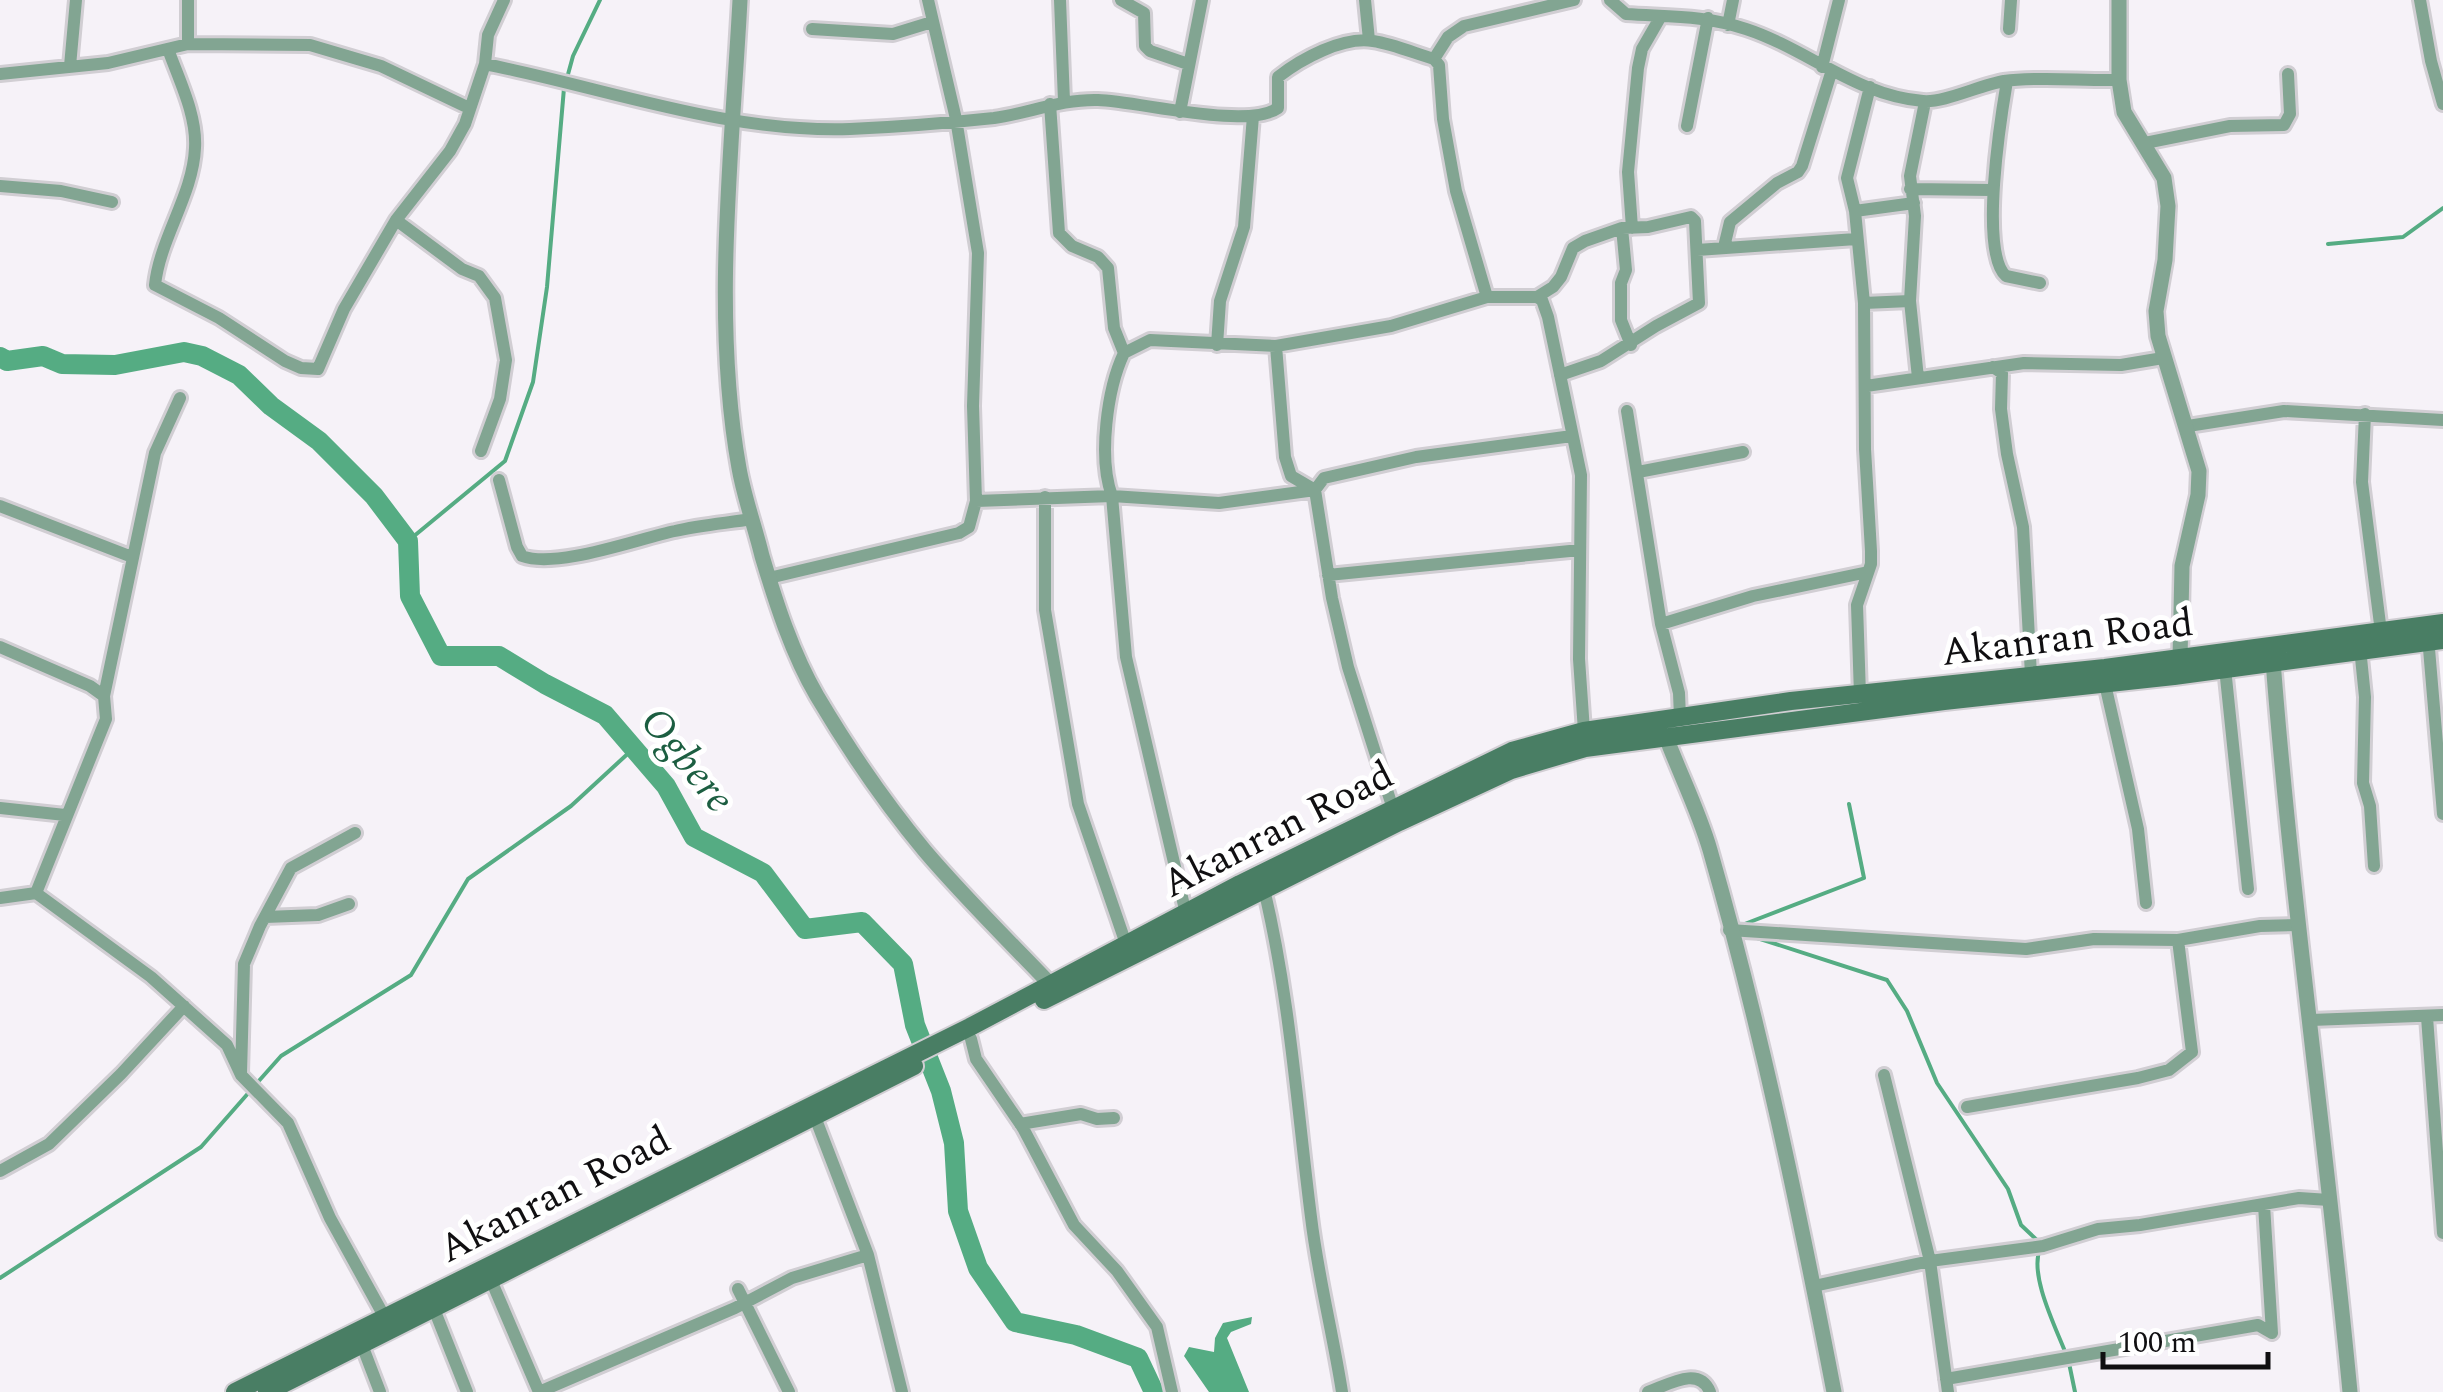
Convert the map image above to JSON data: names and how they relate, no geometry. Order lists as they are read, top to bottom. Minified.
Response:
{"streets":{"main road":["Akanran Road"]},"water":["Ogbere"],"scale_bar":"100 m"}
